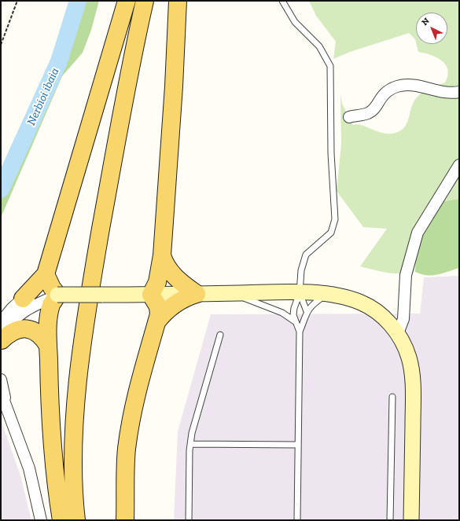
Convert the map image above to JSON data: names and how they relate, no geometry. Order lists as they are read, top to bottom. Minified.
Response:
{"water":["Nerbioi ibaia"],"north":"top left"}
